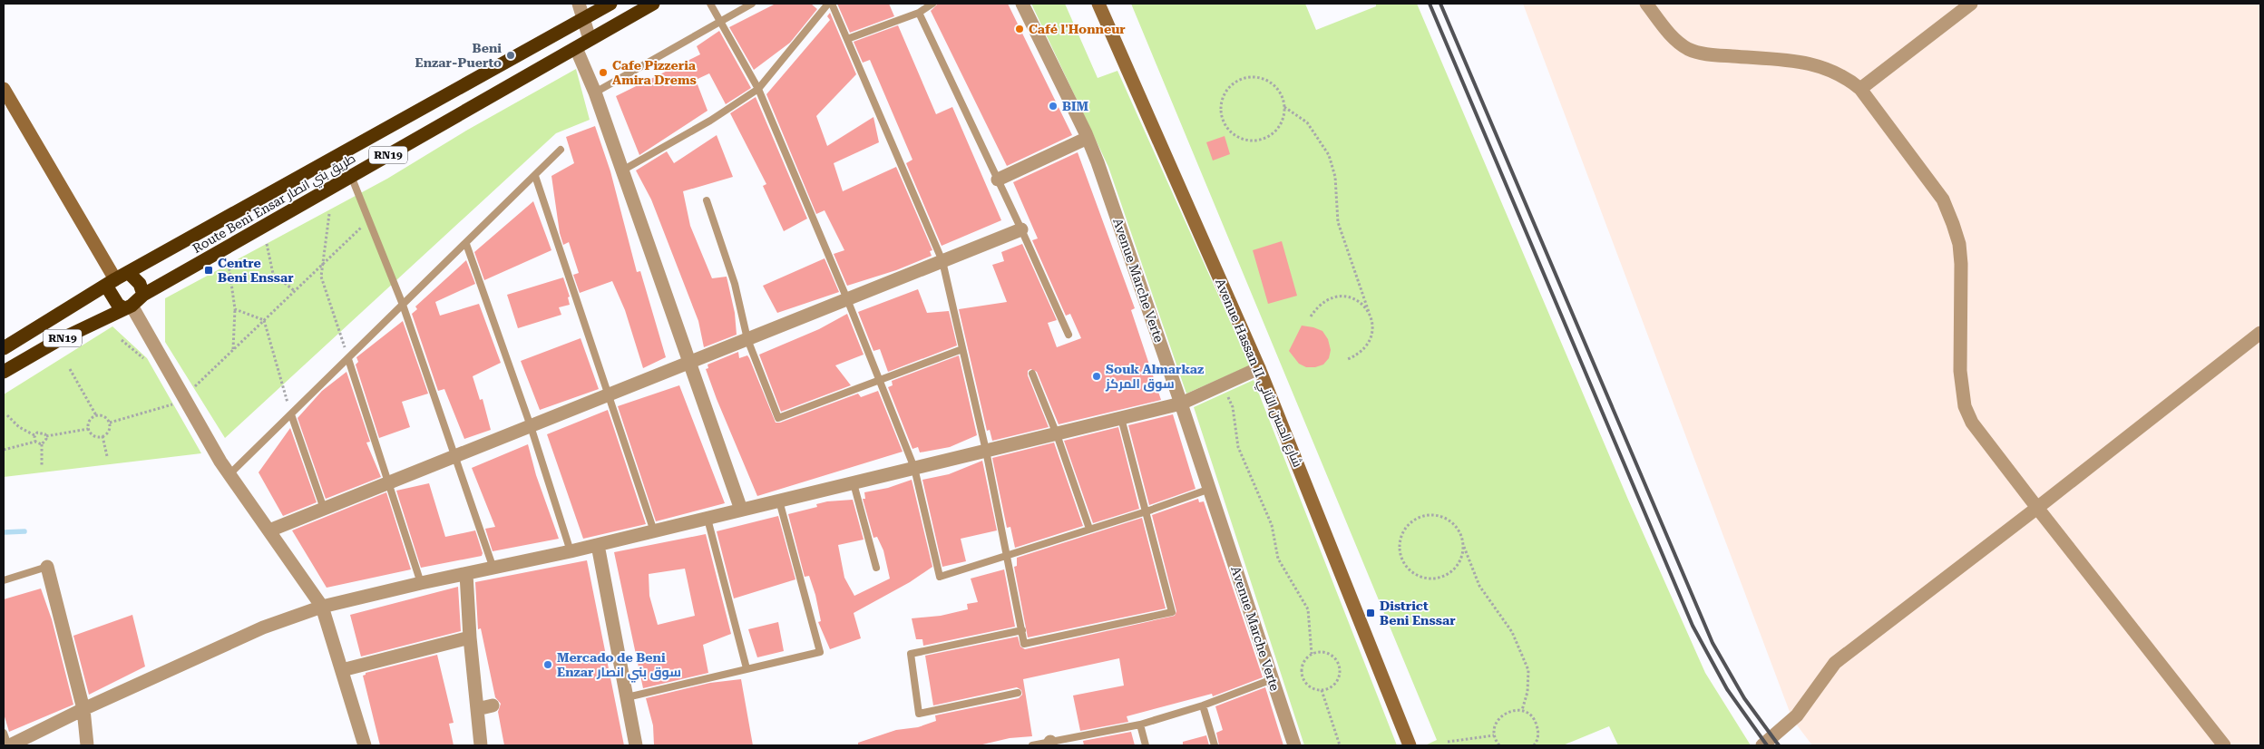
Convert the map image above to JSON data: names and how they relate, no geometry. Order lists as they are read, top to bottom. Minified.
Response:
{"streets":{"highway":["RN19","Route Beni Ensar طريق بني انصار"],"street":["Avenue Marche Verte","Avenue Hassan II شارع الحسن الثاني"]},"places":{"other":["Café l'Honneur","Beni Enzar-Puerto","Cafe Pizzeria Amira Drems","BIM","Souk Almarkaz سوق المركز","Mercado de Beni Enzar سوق بني انصار"],"transit":["Centre Beni Enssar","District Beni Enssar"]}}
